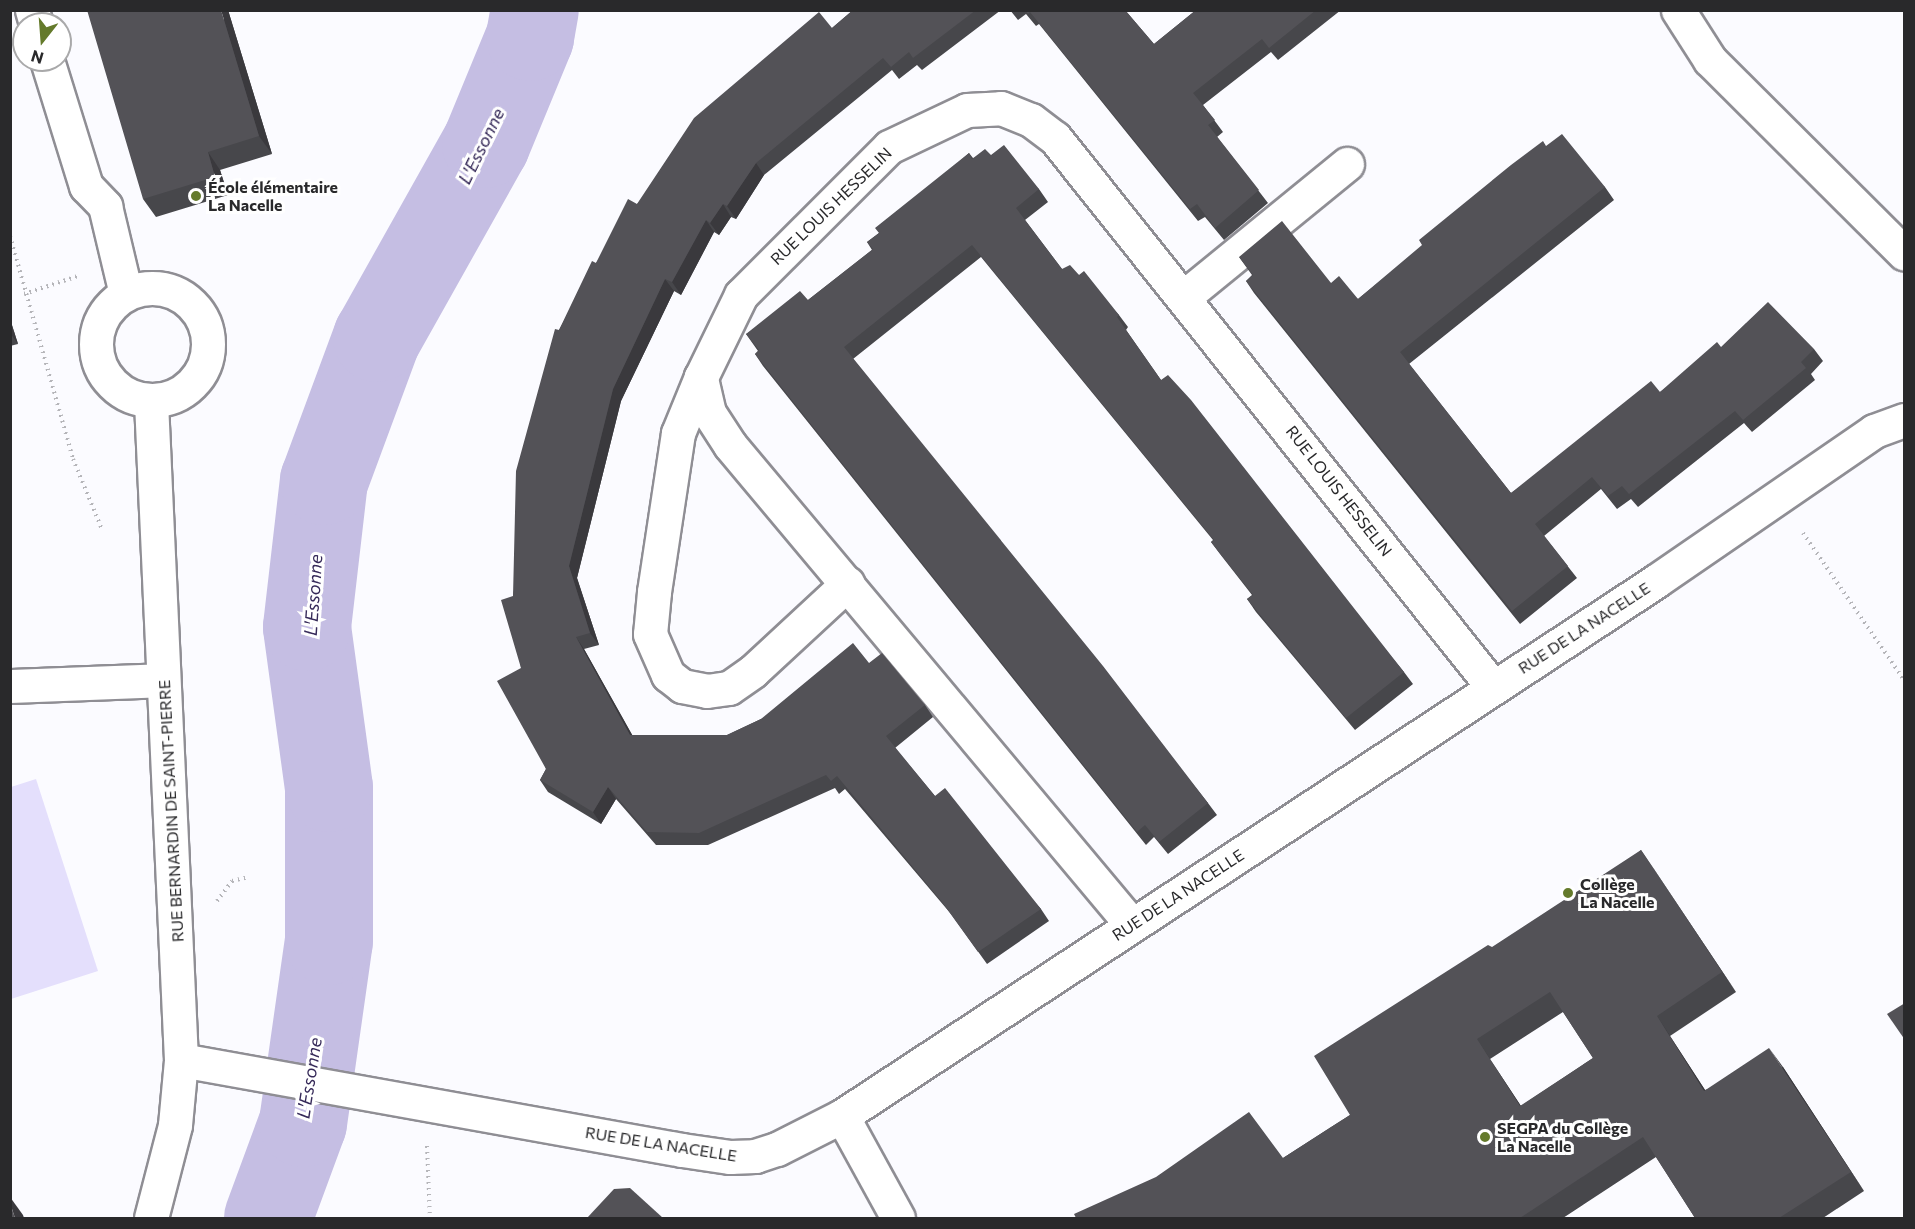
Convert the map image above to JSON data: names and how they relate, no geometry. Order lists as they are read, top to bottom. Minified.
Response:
{"streets":{"street":["RUE LOUIS HESSELIN","RUE DE LA NACELLE","RUE BERNARDIN DE SAINT-PIERRE"]},"crossings":[["RUE LOUIS HESSELIN","RUE DE LA NACELLE"],["RUE DE LA NACELLE","RUE BERNARDIN DE SAINT-PIERRE"]],"water":["L'Essonne"],"places":["École élémentaire La Nacelle","Collège La Nacelle","SEGPA du Collège La Nacelle"],"north":"bottom"}
